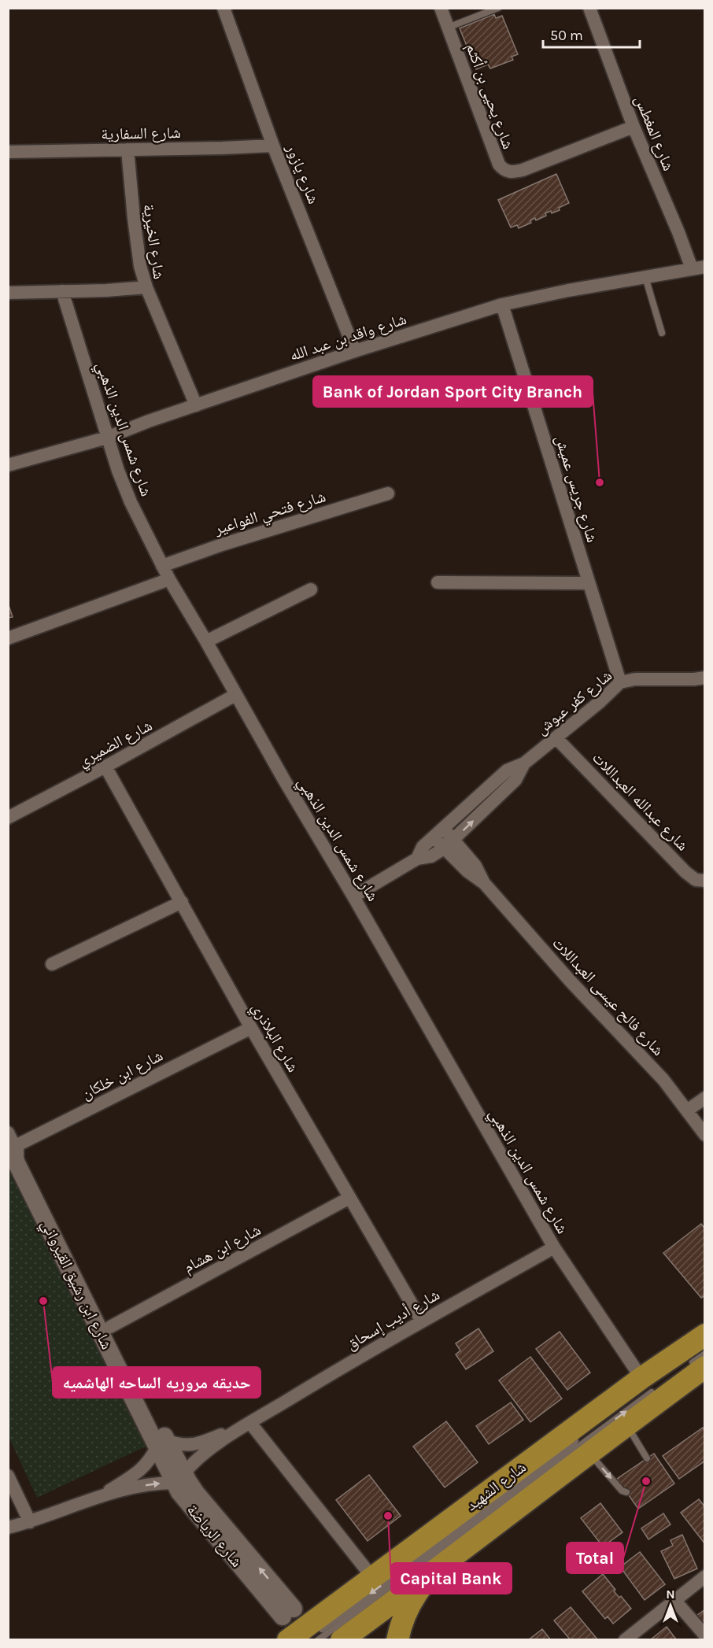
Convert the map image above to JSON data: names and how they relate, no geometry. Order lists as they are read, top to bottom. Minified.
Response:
{"streets":{"highway":["شارع الشهيد"],"main road":["شارع ابن رشيق القيرواني","شارع الرياضة"],"street":["شارع يحيى بن أكثم","شارع السفارية","شارع المغطس","شارع يازور","شارع الخيرية","شارع واقد بن عبد الله","شارع شمس الدين الذهبي","شارع جريس عميش","شارع فتحي الفواعير","شارع كفر عبوش","شارع الضميري","شارع عبدالله العبداللات","شارع فالح عيسى العبداللات","شارع البلاذري","شارع ابن خلكان","شارع ابن هشام","شارع أديب إسحاق"]},"crossings":[["شارع يحيى بن أكثم","شارع المغطس"],["شارع السفارية","شارع يازور"],["شارع السفارية","شارع الخيرية"],["شارع المغطس","شارع واقد بن عبد الله"],["شارع يازور","شارع واقد بن عبد الله"],["شارع الخيرية","شارع شمس الدين الذهبي"],["شارع واقد بن عبد الله","شارع شمس الدين الذهبي"],["شارع واقد بن عبد الله","شارع جريس عميش"],["شارع شمس الدين الذهبي","شارع فتحي الفواعير"],["شارع شمس الدين الذهبي","شارع كفر عبوش"],["شارع شمس الدين الذهبي","شارع الضميري"],["شارع شمس الدين الذهبي","شارع أديب إسحاق"],["شارع شمس الدين الذهبي","شارع الشهيد"],["شارع جريس عميش","شارع كفر عبوش"],["شارع كفر عبوش","شارع عبدالله العبداللات"],["شارع كفر عبوش","شارع فالح عيسى العبداللات"],["شارع الضميري","شارع البلاذري"],["شارع البلاذري","شارع ابن خلكان"],["شارع البلاذري","شارع ابن هشام"],["شارع البلاذري","شارع أديب إسحاق"],["شارع ابن خلكان","شارع ابن رشيق القيرواني"],["شارع ابن هشام","شارع ابن رشيق القيرواني"],["شارع ابن رشيق القيرواني","شارع أديب إسحاق"],["شارع ابن رشيق القيرواني","شارع الرياضة"],["شارع أديب إسحاق","شارع الرياضة"]],"places":["Bank of Jordan Sport City Branch","حديقه مروريه الساحه الهاشميه","Total","Capital Bank"],"scale_bar":"50 m","north":"top"}
